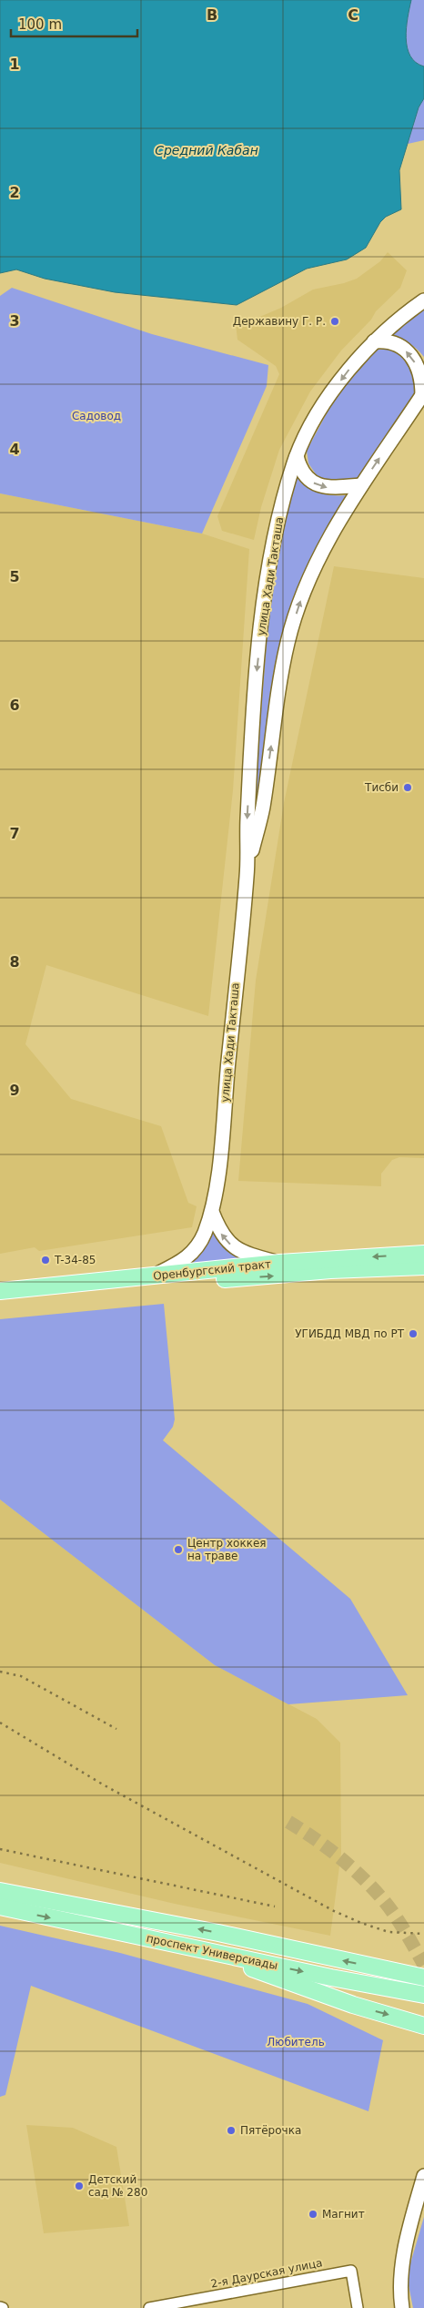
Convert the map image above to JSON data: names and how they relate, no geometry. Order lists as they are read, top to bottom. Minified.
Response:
{"streets":{"main road":["Оренбургский тракт","проспект Универсиады"],"street":["улица Хади Такташа","2-я Даурская улица"]},"crossings":[["улица Хади Такташа","Оренбургский тракт"]],"water":["Средний Кабан"],"parks":["Садовод","Любитель"],"places":["Державину Г. Р.","Тисби","T-34-85","УГИБДД МВД по РТ","Центр хоккея на траве","Пятёрочка","Детский сад № 280","Магнит"],"scale_bar":"100 m","grid":{"columns":["B","C"],"rows":["1","2","3","4","5","6","7","8","9"]}}
